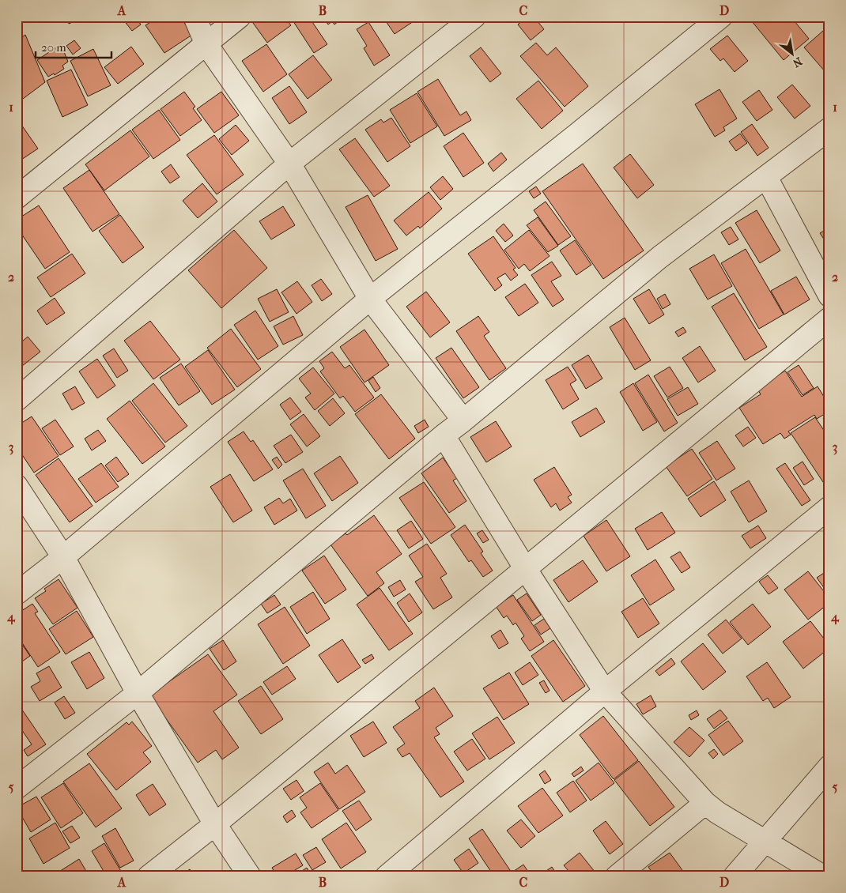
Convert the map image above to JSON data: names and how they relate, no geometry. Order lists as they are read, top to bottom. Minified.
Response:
{"scale_bar":"20 m","north":"bottom right","grid":{"columns":["A","B","C","D"],"rows":["1","2","3","4","5"]}}
